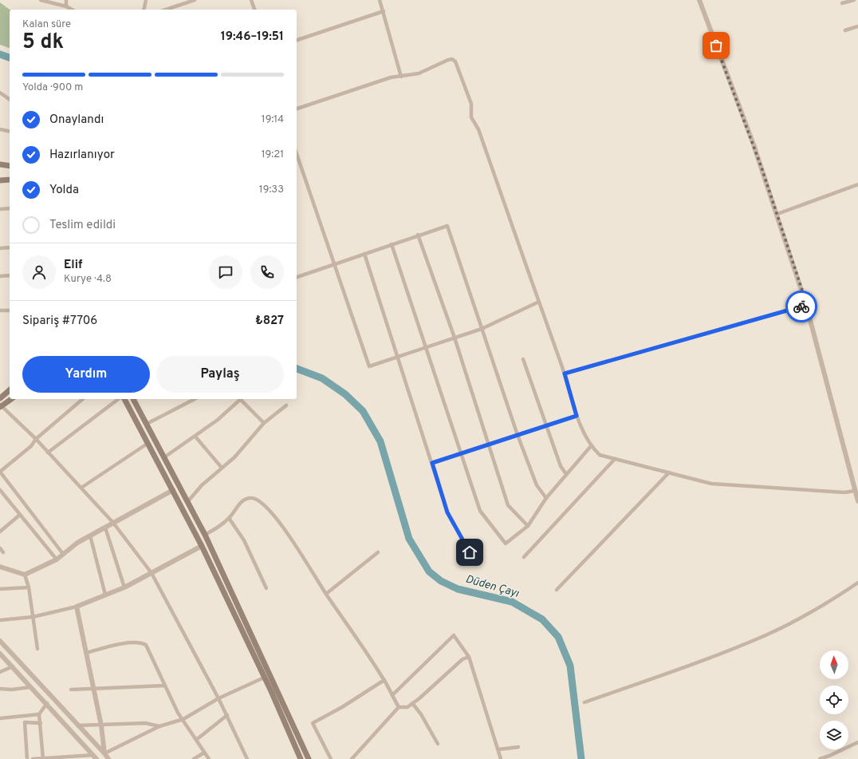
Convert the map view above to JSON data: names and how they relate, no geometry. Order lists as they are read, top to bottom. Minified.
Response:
{"water":["Düden Çayı"],"north":"top","page":{"heading":["5 dk","Kalan süre","19:46–19:51"],"panel":["Elif","Kurye · 4.8","Sipariş #7706","₺827"],"bar":"Yolda · 900 m","list":[["Onaylandı","19:14"],["Hazırlanıyor","19:21"],["Yolda","19:33"],"Teslim edildi"],"buttons":["Yardım","Paylaş"]}}
